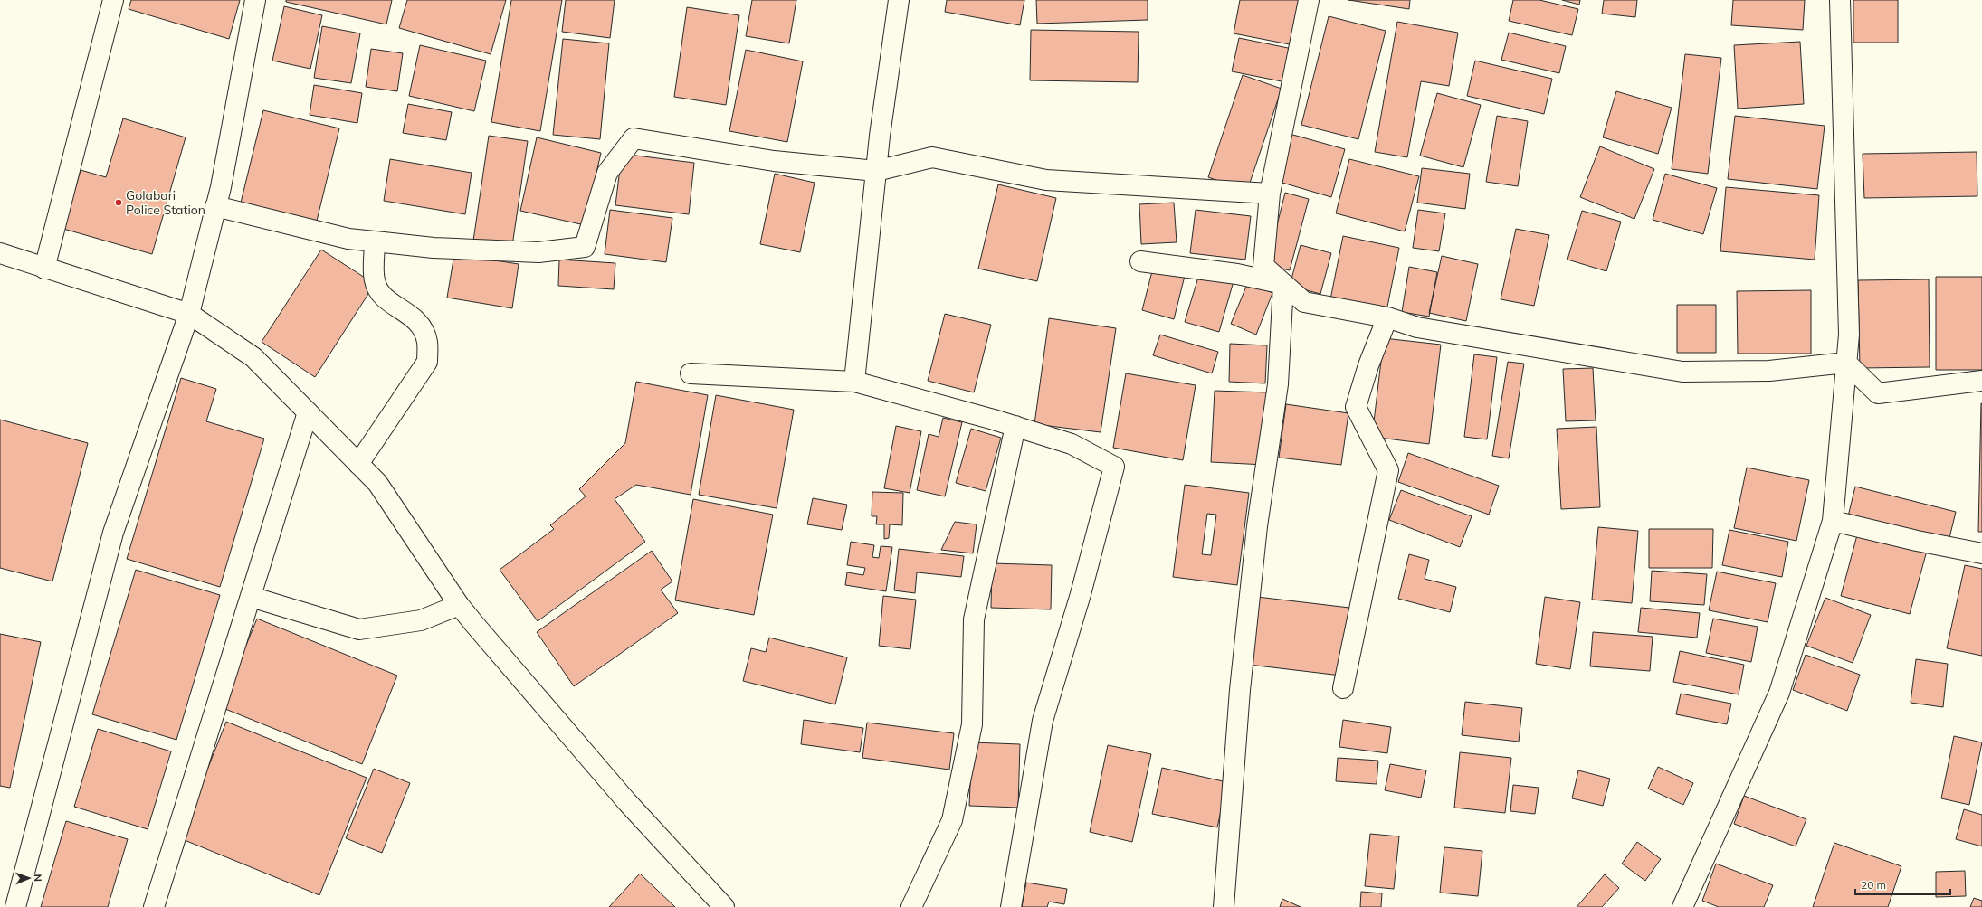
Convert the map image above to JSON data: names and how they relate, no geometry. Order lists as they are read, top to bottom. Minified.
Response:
{"places":["Golabari Police Station"],"scale_bar":"20 m","north":"right"}
